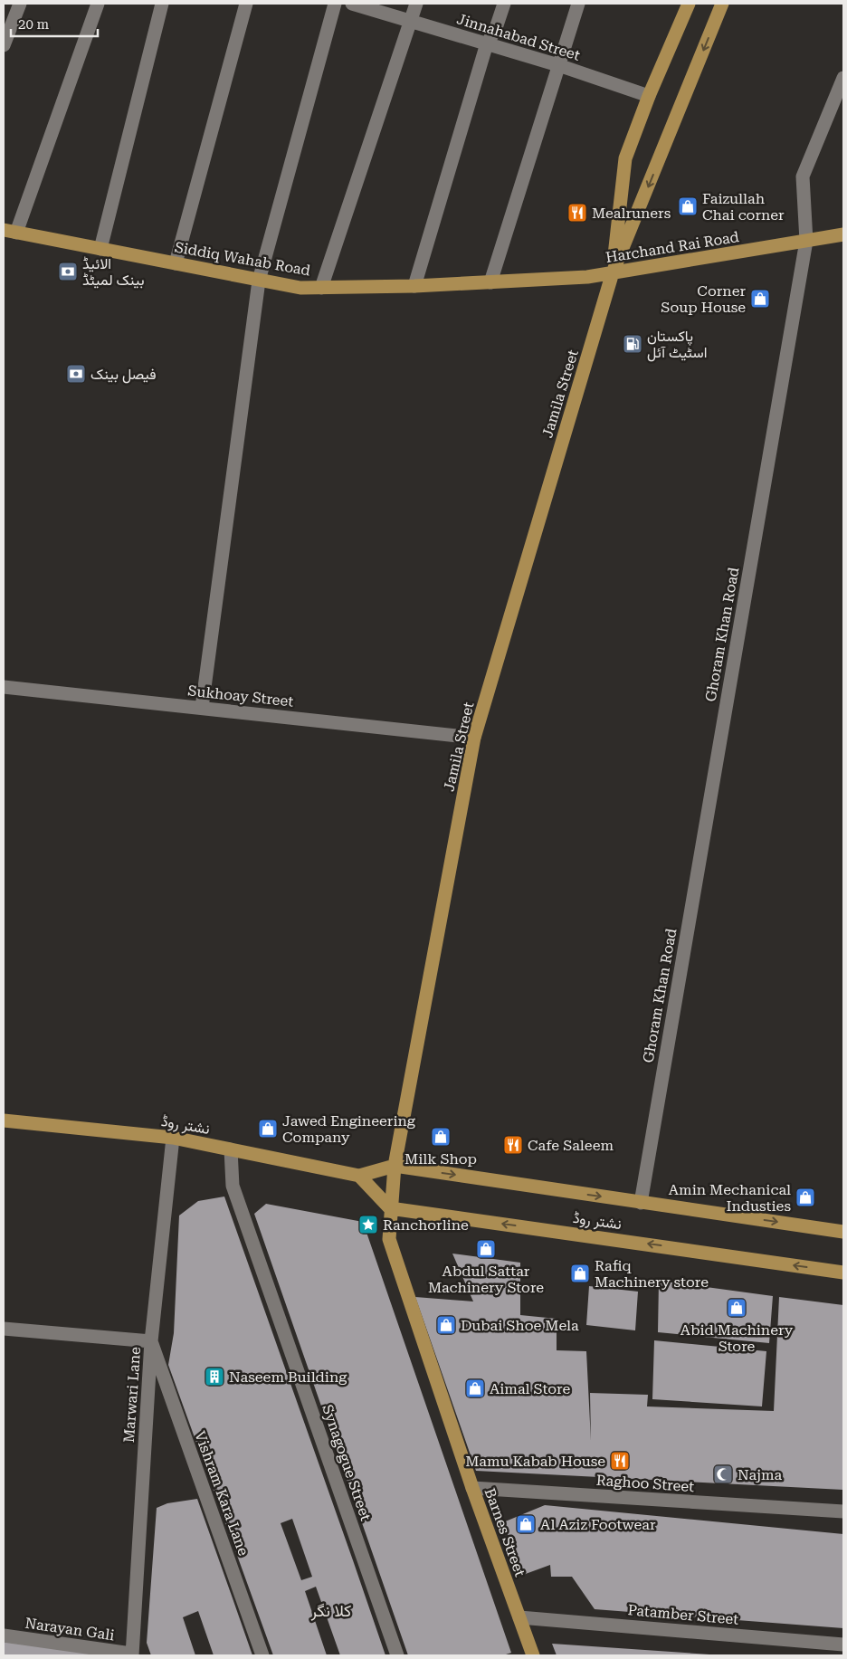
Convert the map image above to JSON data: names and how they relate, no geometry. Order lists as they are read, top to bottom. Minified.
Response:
{"streets":{"main road":["Harchand Rai Road","Siddiq Wahab Road","Jamila Street","نشتر روڈ","Barnes Street"],"street":["Jinnahabad Street","Ghoram Khan Road","Sukhoay Street","Marwari Lane","Synagogue Street","Raghoo Street","Vishram Kara Lane","Patamber Street","Narayan Gali"]},"crossings":[["Jinnahabad Street","Jamila Street"],["Harchand Rai Road","Siddiq Wahab Road"],["Harchand Rai Road","Jamila Street"],["Harchand Rai Road","Ghoram Khan Road"],["Jamila Street","Sukhoay Street"],["Jamila Street","نشتر روڈ"],["Jamila Street","Barnes Street"],["Ghoram Khan Road","نشتر روڈ"],["نشتر روڈ","Marwari Lane"],["نشتر روڈ","Synagogue Street"],["Marwari Lane","Vishram Kara Lane"],["Marwari Lane","Narayan Gali"],["Raghoo Street","Barnes Street"],["Barnes Street","Patamber Street"]],"districts":["کلا نگر"],"places":{"shop":["Faizullah Chai corner","Corner Soup House","Jawed Engineering Company","Milk Shop","Amin Mechanical Industies","Abdul Sattar Machinery Store","Rafiq Machinery store","Abid Machinery Store","Dubai Shoe Mela","Aimal Store","Al Aziz Footwear"],"restaurant":["Mealruners","Cafe Saleem","Mamu Kabab House"],"bank":["الائیڈ بینک لمیٹڈ","فیصل بینک"],"fuel station":["پاکستان اسٹیٹ آئل"],"place":["Ranchorline"],"building":["Naseem Building"],"mosque":["Najma"]},"scale_bar":"20 m"}
